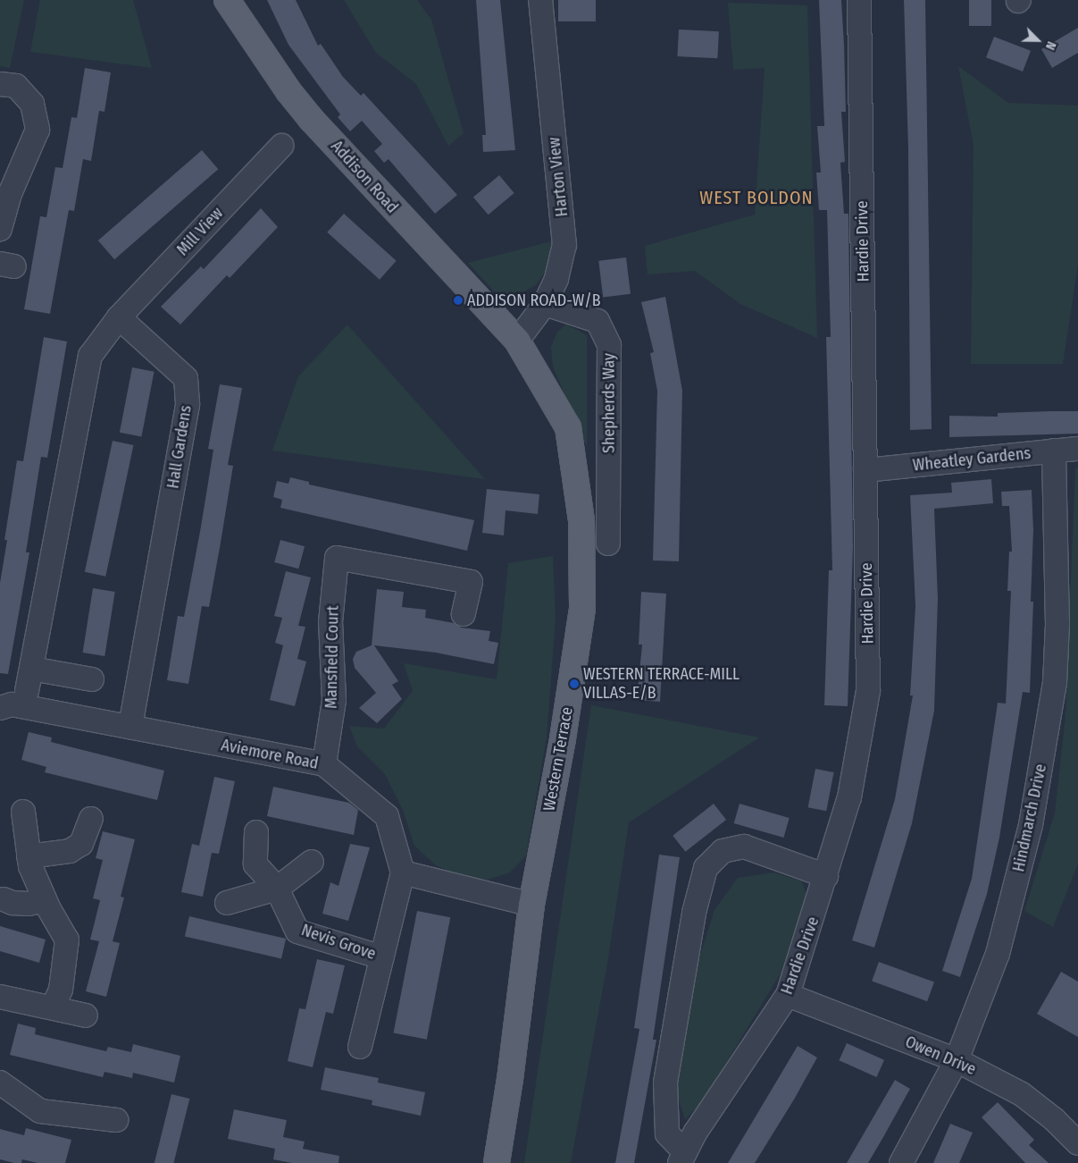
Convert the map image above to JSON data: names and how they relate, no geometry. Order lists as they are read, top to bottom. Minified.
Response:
{"streets":{"main road":["Addison Road","Western Terrace"],"street":["Harton View","Mill View","Hardie Drive","Shepherds Way","Hall Gardens","Wheatley Gardens","Mansfield Court","Aviemore Road","Hindmarch Drive","Nevis Grove","Owen Drive"]},"crossings":[["Addison Road","Harton View"],["Addison Road","Western Terrace"],["Harton View","Shepherds Way"],["Harton View","Western Terrace"],["Mill View","Hall Gardens"],["Hardie Drive","Wheatley Gardens"],["Hardie Drive","Owen Drive"],["Hall Gardens","Aviemore Road"],["Wheatley Gardens","Hindmarch Drive"],["Mansfield Court","Aviemore Road"],["Hindmarch Drive","Owen Drive"]],"districts":["WEST BOLDON"],"places":["ADDISON ROAD-W/B","WESTERN TERRACE-MILL VILLAS-E/B"],"north":"bottom right"}
